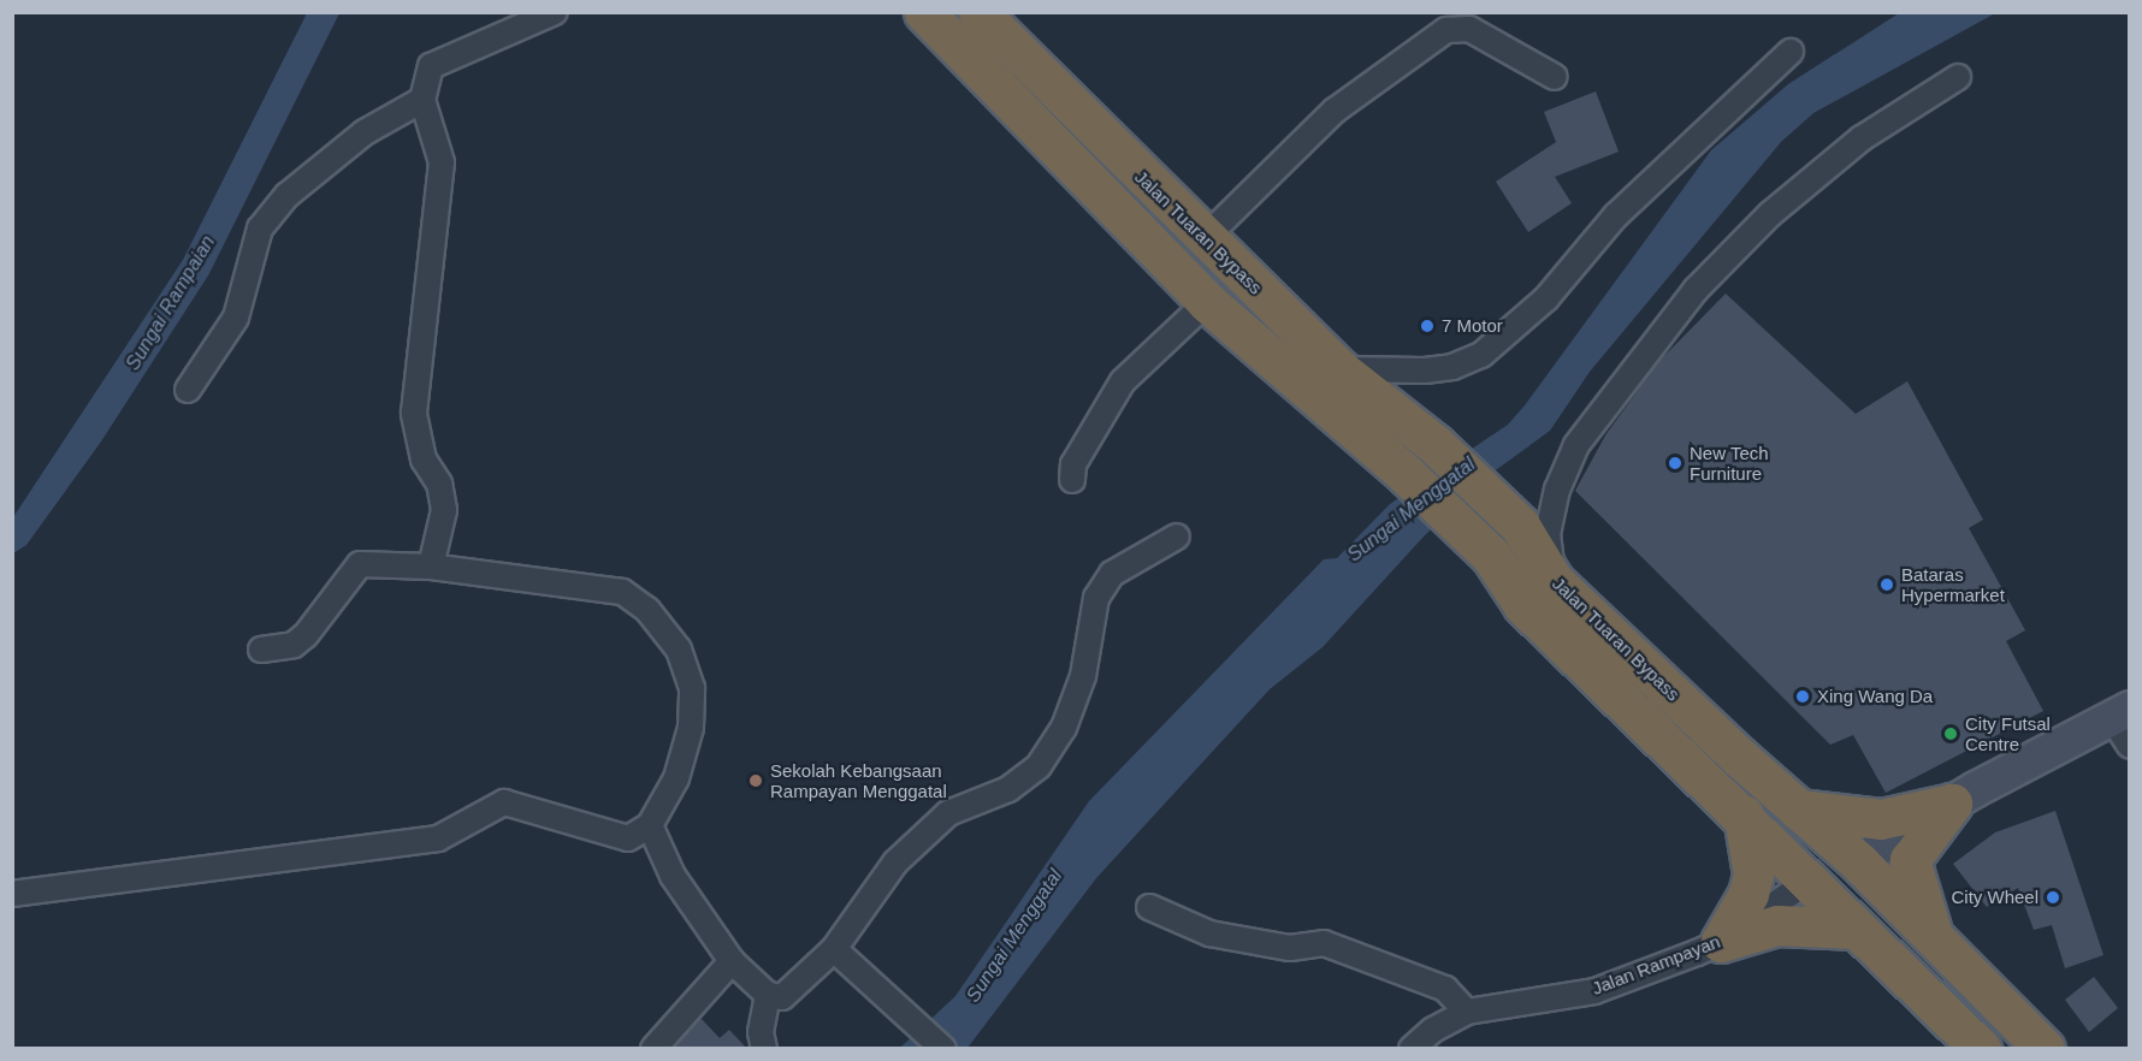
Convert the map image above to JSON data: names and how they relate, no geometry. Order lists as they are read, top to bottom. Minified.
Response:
{"streets":{"highway":["Jalan Tuaran Bypass"],"street":["Jalan Rampayan"]},"water":["Sungai Rampaian","Sungai Menggatal"],"places":["7 Motor","New Tech Furniture","Bataras Hypermarket","Xing Wang Da","City Futsal Centre","Sekolah Kebangsaan Rampayan Menggatal","City Wheel"]}
